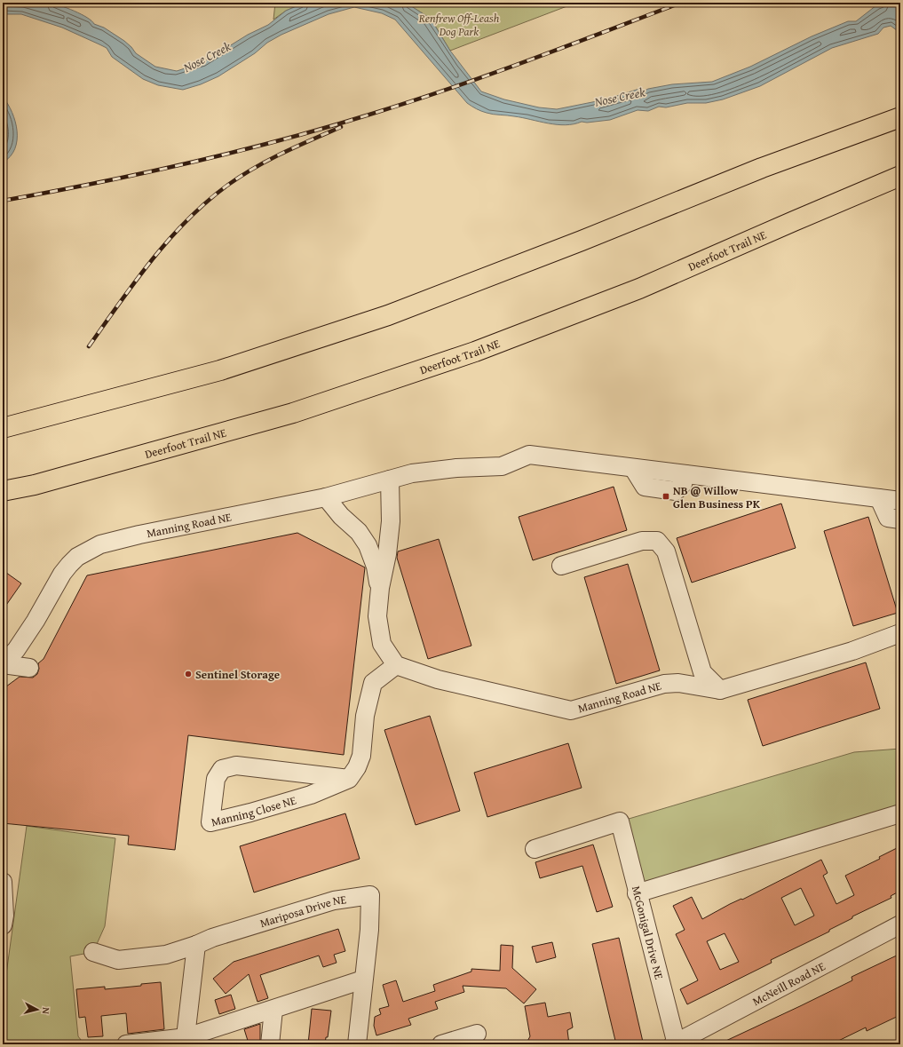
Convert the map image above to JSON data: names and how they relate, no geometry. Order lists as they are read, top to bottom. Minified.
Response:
{"streets":{"highway":["Deerfoot Trail NE"],"street":["Manning Road NE","Manning Close NE","Mariposa Drive NE","McGonigal Drive NE","McNeill Road NE"]},"crossings":[["McGonigal Drive NE","McNeill Road NE"]],"water":["Nose Creek"],"parks":["Renfrew Off-Leash Dog Park"],"places":{"transit":["NB @ Willow Glen Business PK"],"other":["Sentinel Storage"]},"north":"right"}
